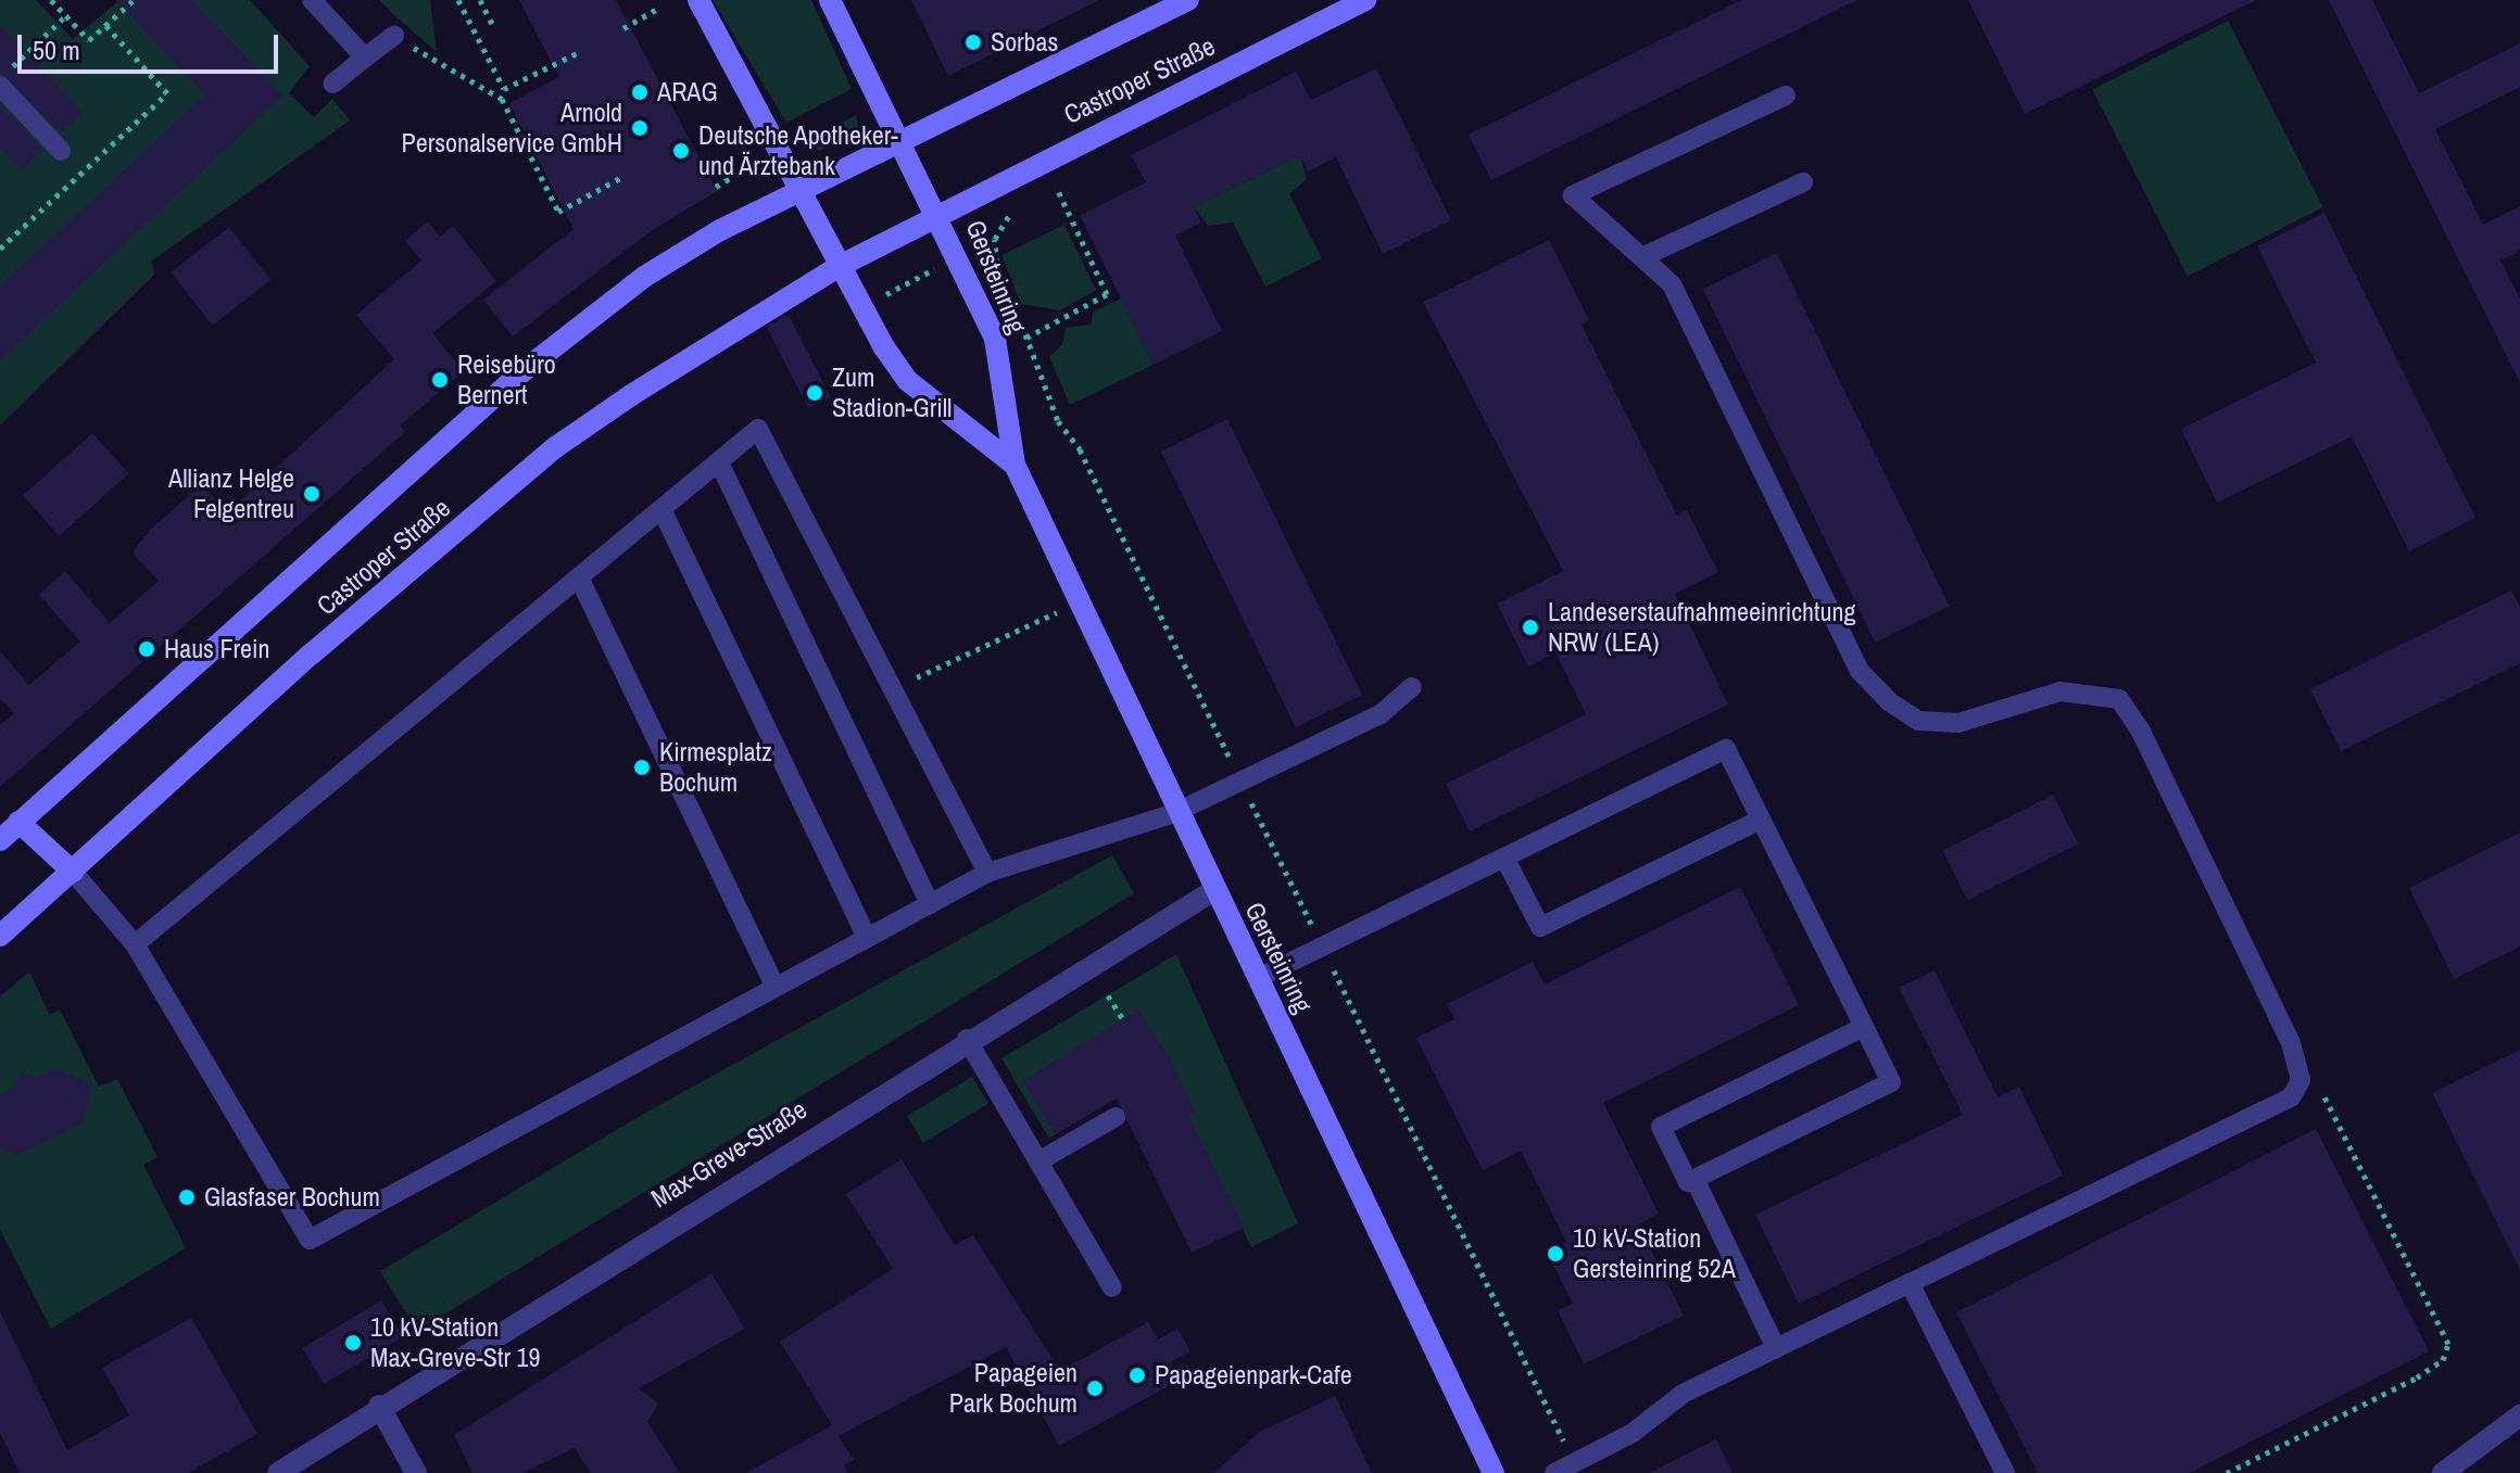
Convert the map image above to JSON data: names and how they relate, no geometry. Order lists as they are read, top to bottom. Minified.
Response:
{"streets":{"main road":["Castroper Straße","Gersteinring"],"street":["Max-Greve-Straße"]},"crossings":[["Castroper Straße","Gersteinring"],["Gersteinring","Max-Greve-Straße"]],"places":["Sorbas","ARAG","Arnold Personalservice GmbH","Deutsche Apotheker- und Ärztebank","Reisebüro Bernert","Zum Stadion-Grill","Allianz Helge Felgentreu","Landeserstaufnahmeeinrichtung NRW (LEA)","Haus Frein","Kirmesplatz Bochum","Glasfaser Bochum","10 kV-Station Gersteinring 52A","10 kV-Station Max-Greve-Str 19","Papageienpark-Cafe","Papageien Park Bochum"],"scale_bar":"50 m"}
